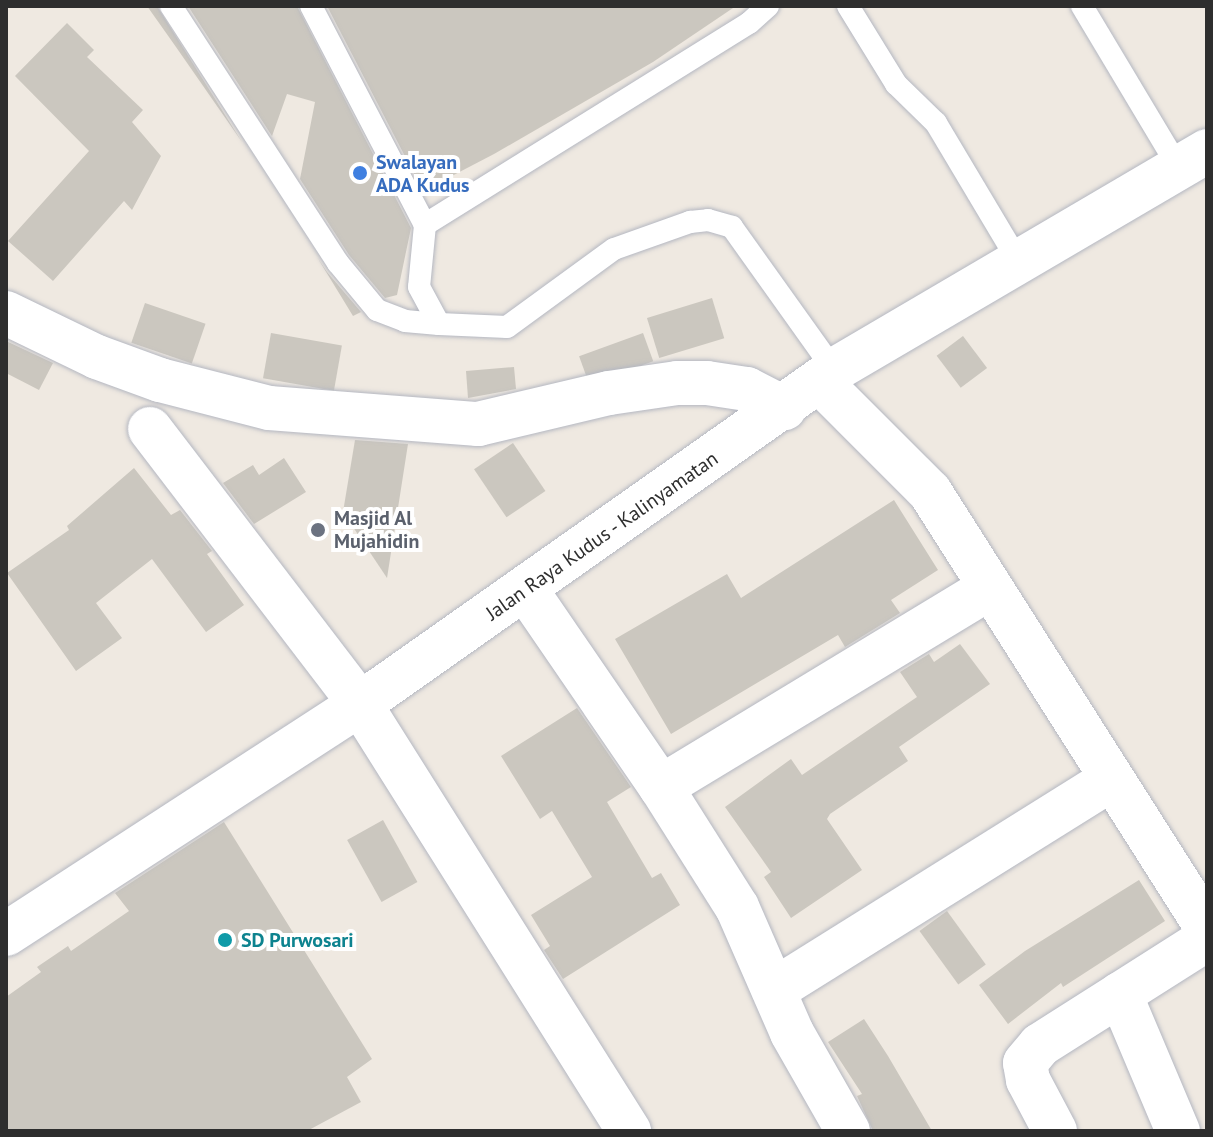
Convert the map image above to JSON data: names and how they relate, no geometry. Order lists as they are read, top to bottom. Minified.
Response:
{"streets":{"street":["Jalan Raya Kudus - Kalinyamatan"]},"places":["Swalayan ADA Kudus","Masjid Al Mujahidin","SD Purwosari"]}
